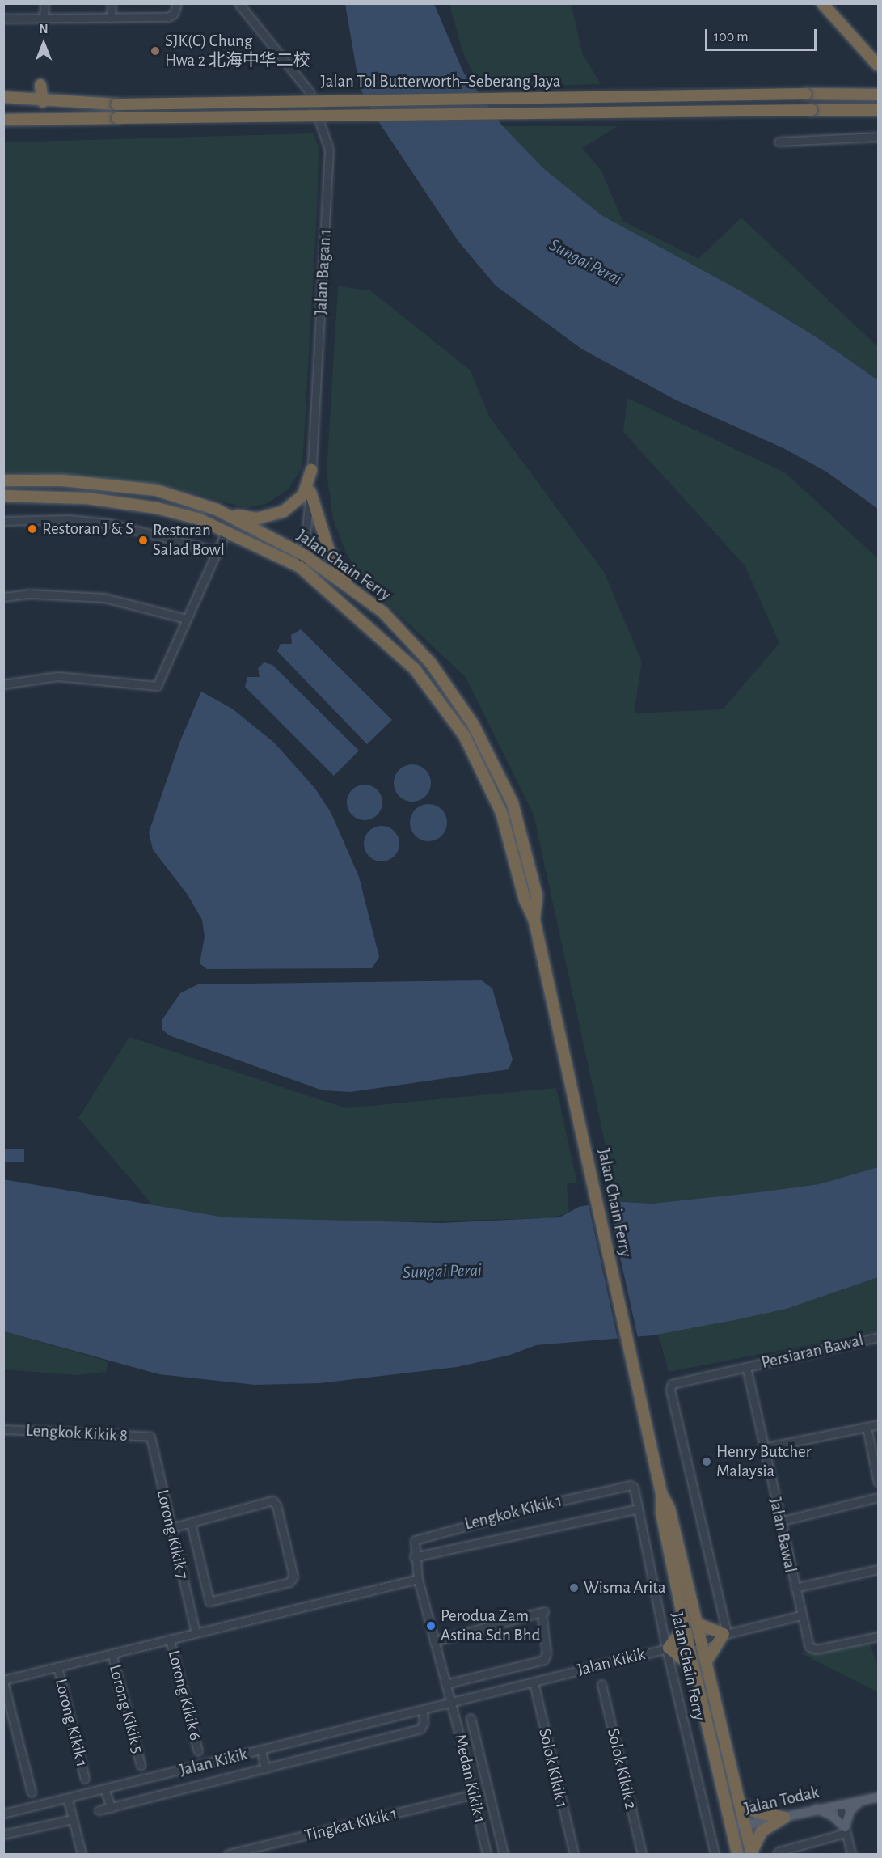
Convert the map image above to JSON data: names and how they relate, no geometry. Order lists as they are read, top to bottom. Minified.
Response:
{"streets":{"highway":["Jalan Tol Butterworth–Seberang Jaya","Jalan Chain Ferry"],"main road":["Jalan Todak"],"street":["Jalan Bagan 1","Persiaran Bawal","Lengkok Kikik 8","Lengkok Kikik 1","Lorong Kikik 7","Jalan Bawal","Jalan Kikik","Lorong Kikik 6","Lorong Kikik 5","Lorong Kikik 1","Solok Kikik 1","Solok Kikik 2","Medan Kikik 1","Tingkat Kikik 1"]},"crossings":[["Jalan Bagan 1","Jalan Chain Ferry"],["Jalan Chain Ferry","Lengkok Kikik 1"],["Jalan Chain Ferry","Jalan Kikik"],["Jalan Chain Ferry","Jalan Todak"],["Persiaran Bawal","Jalan Bawal"],["Lengkok Kikik 8","Lorong Kikik 7"],["Lengkok Kikik 1","Jalan Kikik"],["Lengkok Kikik 1","Medan Kikik 1"],["Jalan Bawal","Jalan Kikik"],["Jalan Kikik","Solok Kikik 1"],["Jalan Kikik","Medan Kikik 1"],["Medan Kikik 1","Tingkat Kikik 1"]],"water":["Sungai Perai"],"places":["SJK(C) Chung Hwa 2 北海中华二校","Restoran J & S","Restoran Salad Bowl","Henry Butcher Malaysia","Wisma Arita","Perodua Zam Astina Sdn Bhd"],"scale_bar":"100 m","north":"top"}
